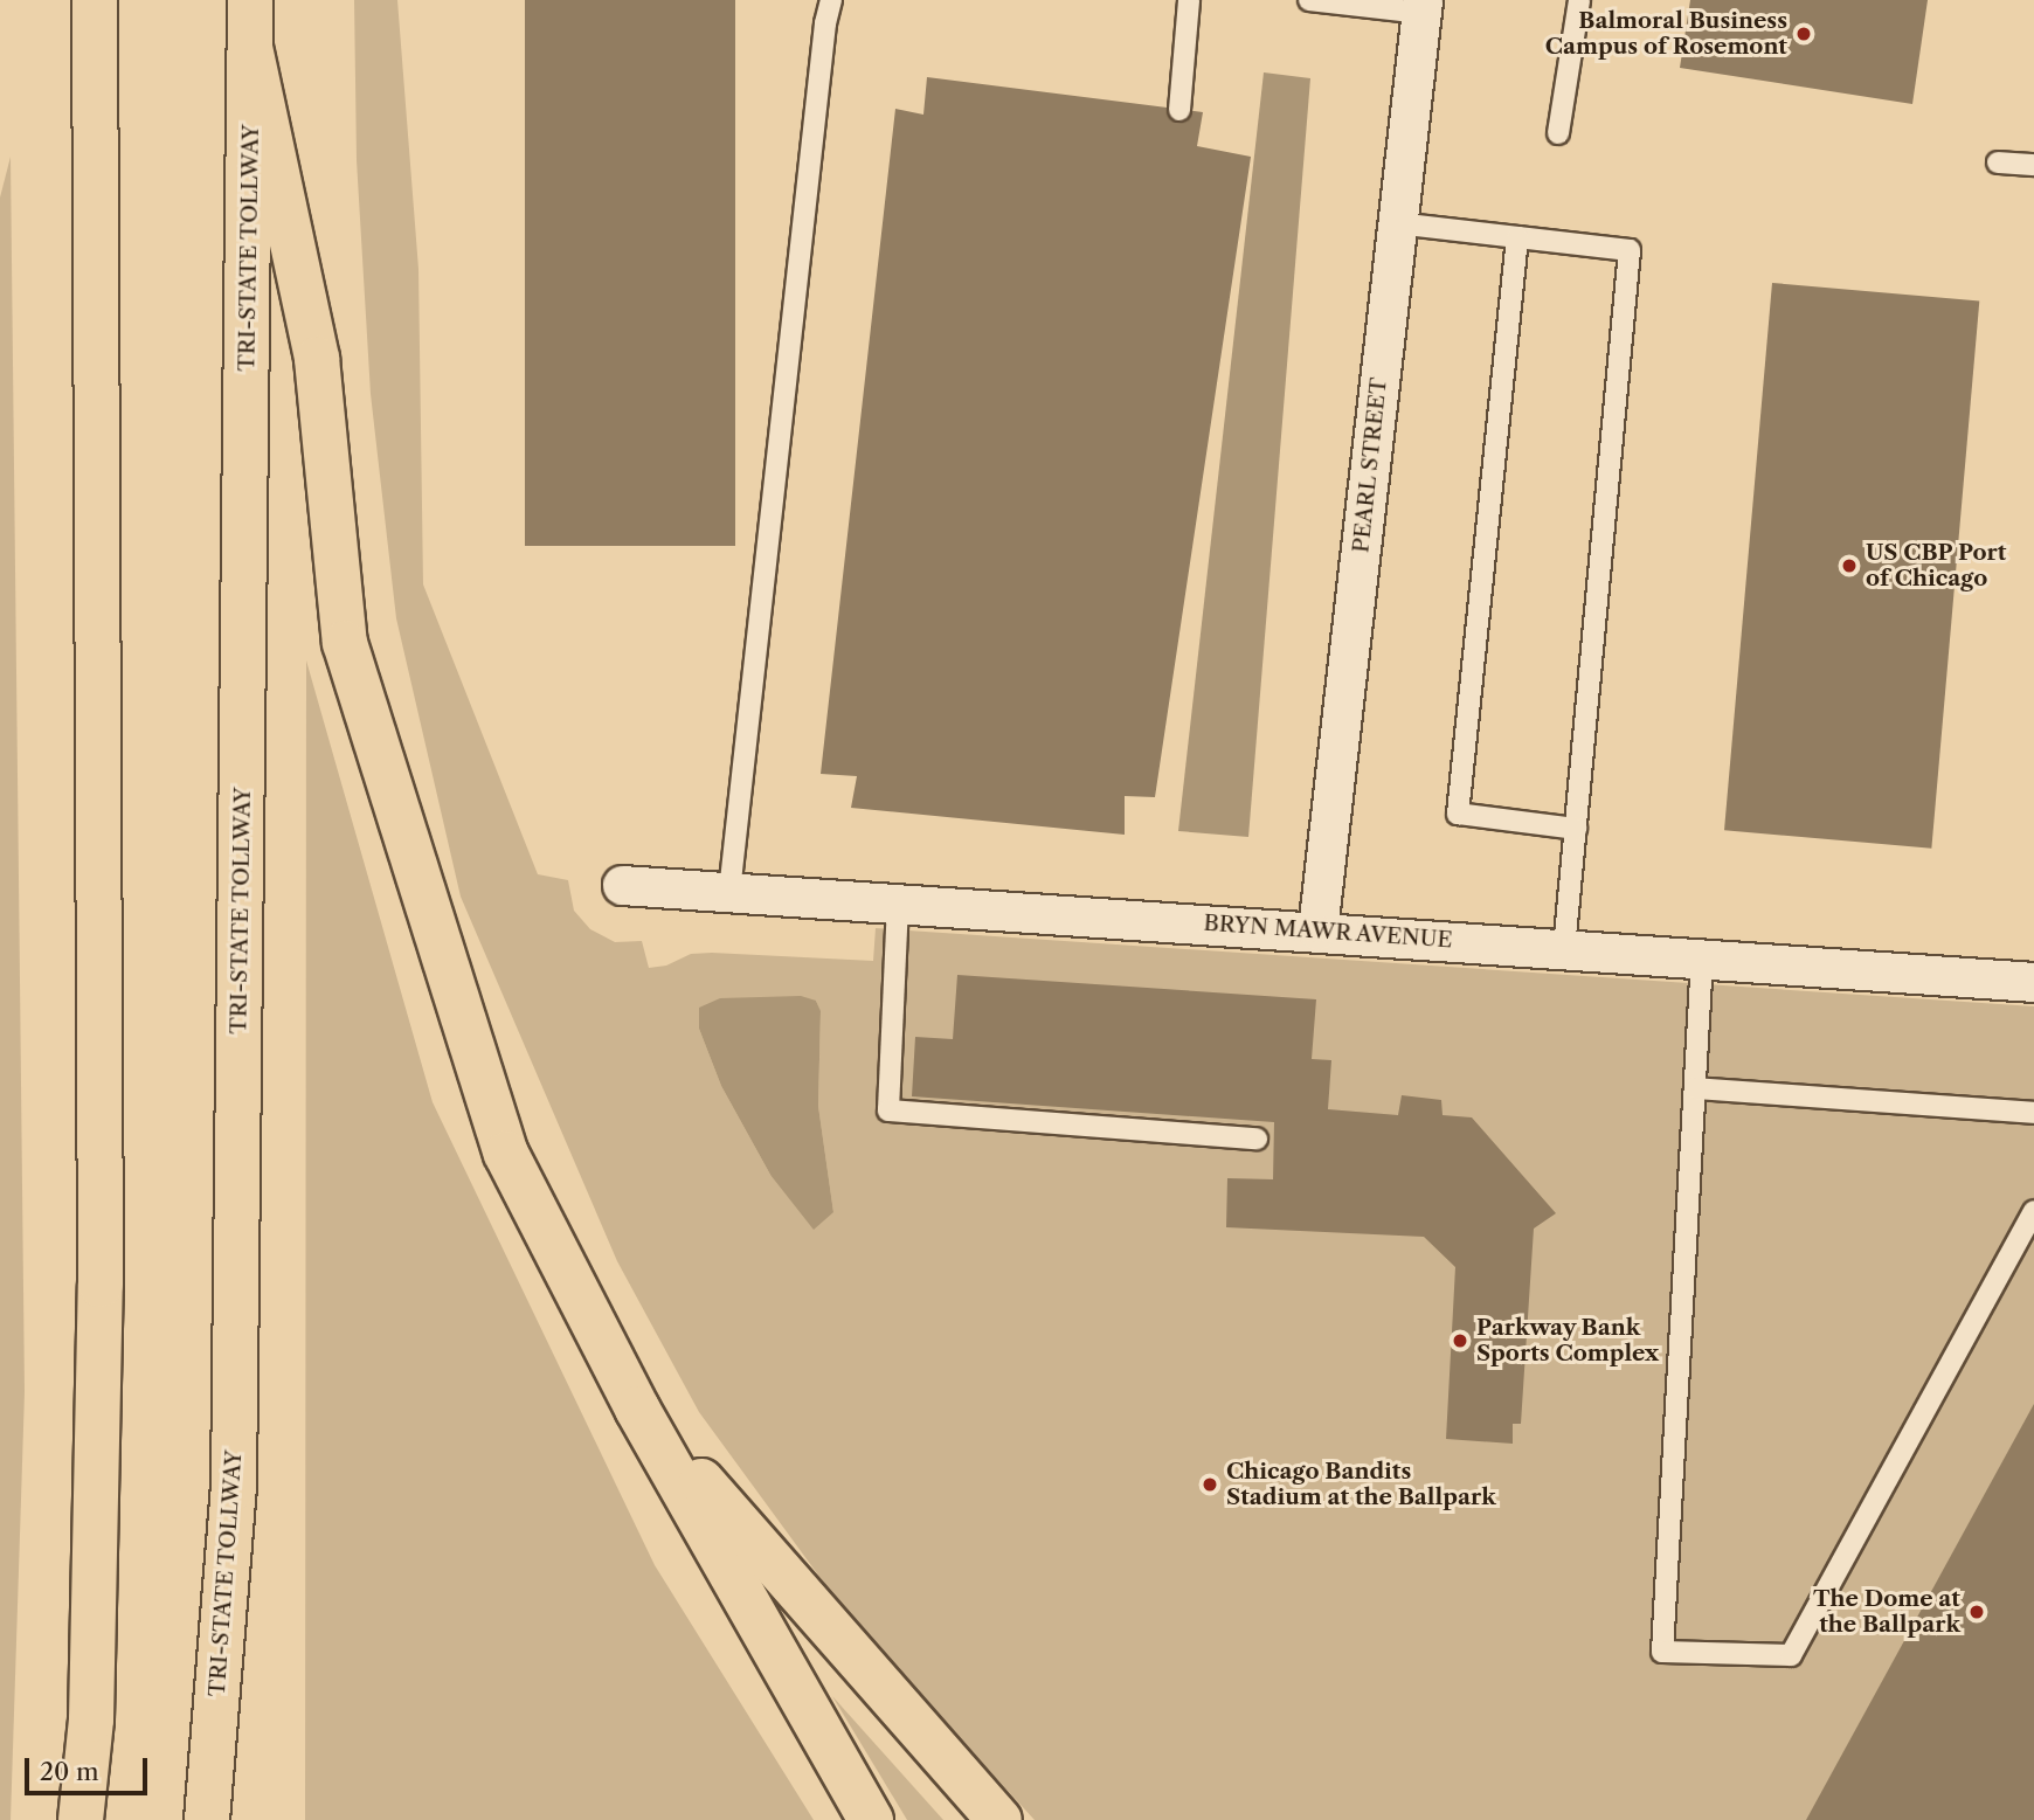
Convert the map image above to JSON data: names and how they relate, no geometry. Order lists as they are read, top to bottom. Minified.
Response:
{"streets":{"highway":["TRI-STATE TOLLWAY"],"street":["PEARL STREET","BRYN MAWR AVENUE"]},"crossings":[["PEARL STREET","BRYN MAWR AVENUE"]],"places":["Balmoral Business Campus of Rosemont","US CBP Port of Chicago","Parkway Bank Sports Complex","Chicago Bandits Stadium at the Ballpark","The Dome at the Ballpark"],"scale_bar":"20 m"}
